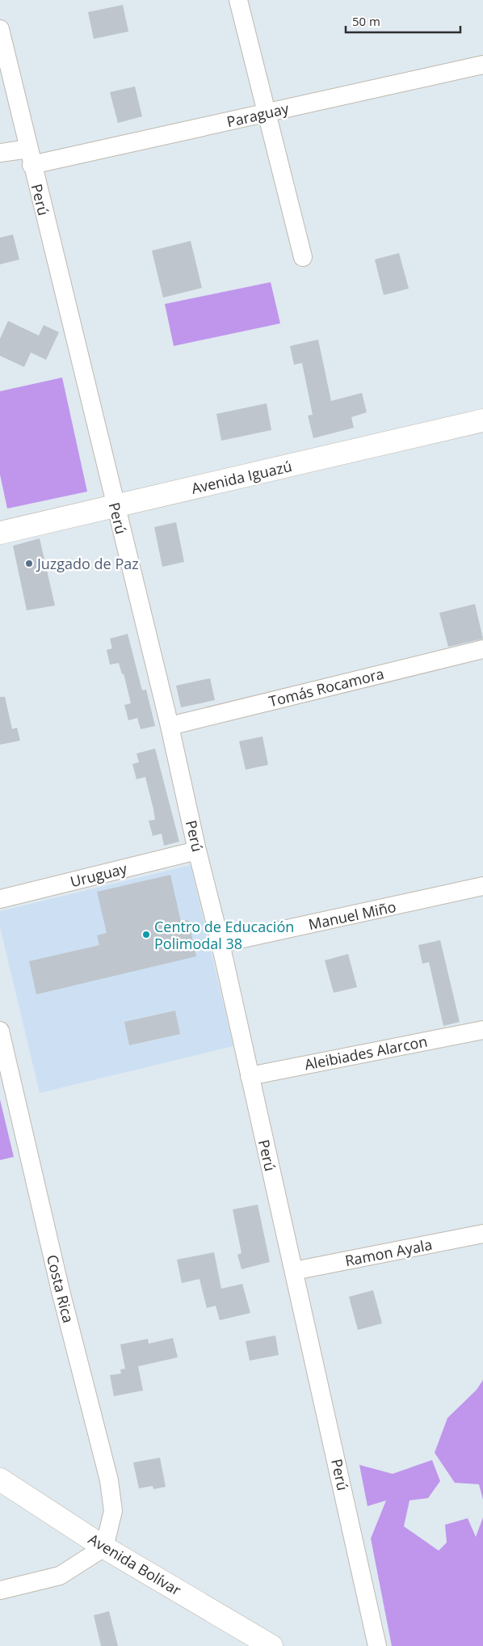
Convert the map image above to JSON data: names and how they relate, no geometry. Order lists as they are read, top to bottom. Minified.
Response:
{"streets":{"main road":["Avenida Iguazú","Avenida Bolívar"],"street":["Paraguay","Perú","Tomás Rocamora","Uruguay","Manuel Miño","Aleibiades Alarcon","Ramon Ayala","Costa Rica"]},"crossings":[["Paraguay","Perú"],["Perú","Avenida Iguazú"],["Perú","Tomás Rocamora"],["Perú","Uruguay"],["Perú","Manuel Miño"],["Perú","Aleibiades Alarcon"],["Perú","Ramon Ayala"],["Costa Rica","Avenida Bolívar"]],"places":["Juzgado de Paz","Centro de Educación Polimodal 38"],"scale_bar":"50 m"}
